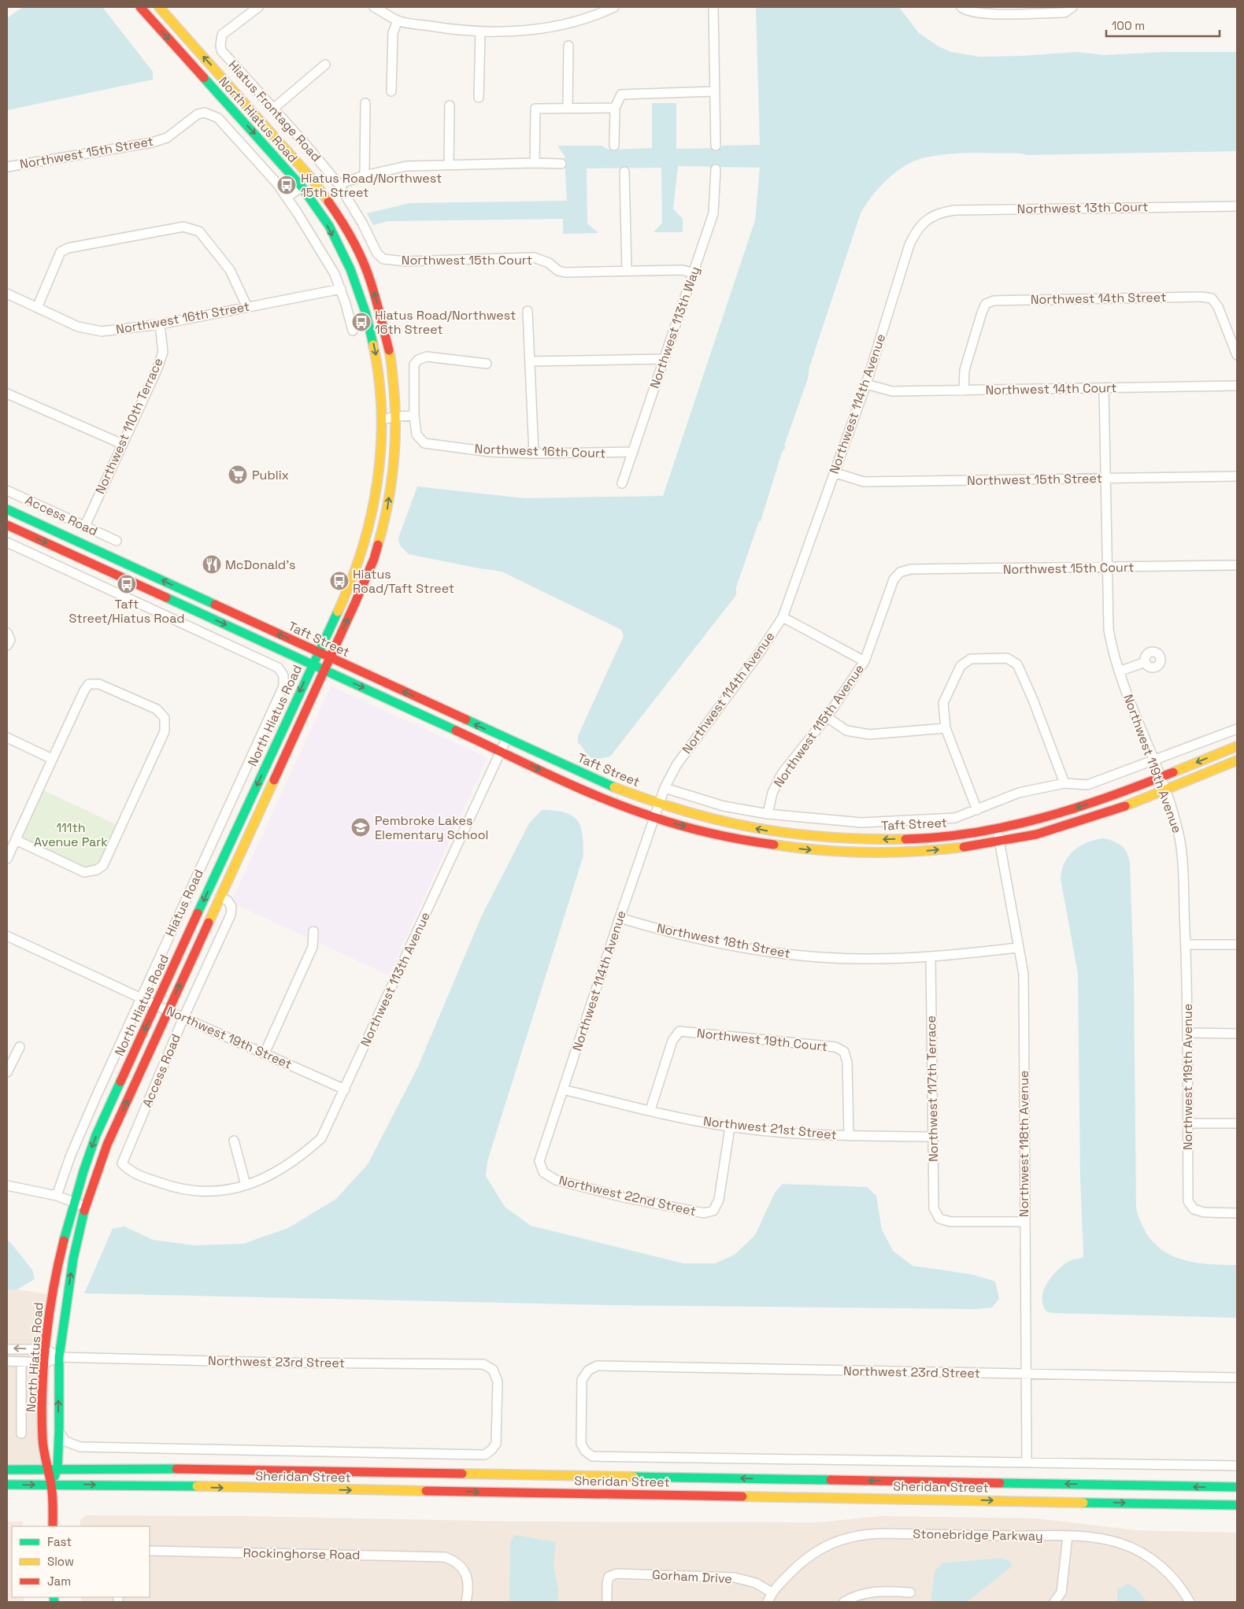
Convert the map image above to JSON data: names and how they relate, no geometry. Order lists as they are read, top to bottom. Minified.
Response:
{"streets":{"main road":["North Hiatus Road","Taft Street","Sheridan Street"],"street":["Hiatus Frontage Road","Northwest 15th Street","Northwest 13th Court","Northwest 15th Court","Northwest 14th Street","Northwest 16th Street","Northwest 113th Way","Northwest 14th Court","Northwest 114th Avenue","Northwest 110th Terrace","Northwest 16th Court","Access Road","Northwest 115th Avenue","Northwest 119th Avenue","Hiatus Road","Northwest 18th Street","Northwest 113th Avenue","Northwest 19th Street","Northwest 19th Court","Northwest 117th Terrace","Northwest 21st Street","Northwest 118th Avenue","Northwest 22nd Street","Northwest 23rd Street","Stonebridge Parkway","Rockinghorse Road","Gorham Drive"]},"crossings":[["Hiatus Frontage Road","Northwest 15th Court"],["North Hiatus Road","Access Road"],["North Hiatus Road","Taft Street"],["North Hiatus Road","Northwest 19th Street"],["North Hiatus Road","Northwest 23rd Street"],["North Hiatus Road","Sheridan Street"],["Northwest 15th Street","Northwest 114th Avenue"],["Northwest 15th Street","Northwest 119th Avenue"],["Northwest 13th Court","Northwest 114th Avenue"],["Northwest 15th Court","Northwest 113th Way"],["Northwest 15th Court","Northwest 115th Avenue"],["Northwest 15th Court","Northwest 119th Avenue"],["Northwest 14th Street","Northwest 14th Court"],["Northwest 16th Street","Northwest 110th Terrace"],["Northwest 113th Way","Northwest 16th Court"],["Northwest 14th Court","Northwest 114th Avenue"],["Northwest 14th Court","Northwest 119th Avenue"],["Northwest 114th Avenue","Taft Street"],["Northwest 114th Avenue","Northwest 18th Street"],["Northwest 114th Avenue","Northwest 21st Street"],["Northwest 114th Avenue","Northwest 22nd Street"],["Northwest 110th Terrace","Access Road"],["Access Road","Northwest 113th Avenue"],["Access Road","Northwest 19th Street"],["Taft Street","Northwest 119th Avenue"],["Taft Street","Northwest 113th Avenue"],["Taft Street","Northwest 118th Avenue"],["Hiatus Road","Northwest 19th Street"],["Northwest 18th Street","Northwest 117th Terrace"],["Northwest 18th Street","Northwest 118th Avenue"],["Northwest 113th Avenue","Northwest 19th Street"],["Northwest 19th Court","Northwest 21st Street"],["Northwest 117th Terrace","Northwest 21st Street"],["Northwest 117th Terrace","Northwest 118th Avenue"],["Northwest 21st Street","Northwest 22nd Street"],["Northwest 118th Avenue","Northwest 23rd Street"],["Northwest 118th Avenue","Sheridan Street"],["Northwest 23rd Street","Sheridan Street"],["Stonebridge Parkway","Gorham Drive"]],"parks":["111th Avenue Park"],"places":{"bus stop":["Hiatus Road/Northwest 15th Street","Hiatus Road/Northwest 16th Street","Hiatus Road/Taft Street","Taft Street/Hiatus Road"],"supermarket":["Publix"],"restaurant":["McDonald's"],"school or university":["Pembroke Lakes Elementary School"]},"legend":["Fast","Slow","Jam"],"scale_bar":"100 m"}
